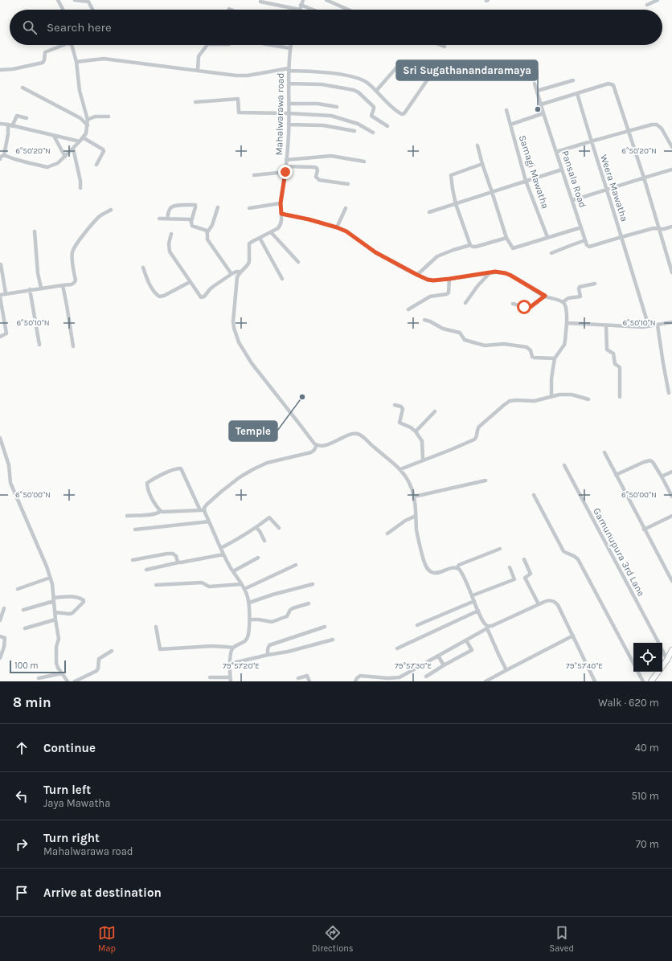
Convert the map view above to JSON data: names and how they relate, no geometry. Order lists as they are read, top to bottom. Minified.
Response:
{"streets":{"street":["Mahalwarawa road","Samagi Mawatha","Pansala Road","Weera Mawatha","Gamunupura 3rd Lane"]},"places":["Sri Sugathanandaramaya","Temple"],"scale_bar":"100 m","page":{"search":"Search here","scale":"100 m","heading":["8 min","Walk · 620 m"],"list":[["Continue","40 m"],["Turn left","Jaya Mawatha","510 m"],["Turn right","Mahalwarawa road","70 m"],"Arrive at destination"],"nav":["Map","Directions","Saved"]},"coordinates":["6°50'20\"N","6°50'10\"N","6°50'00\"N","79°57'20\"E","79°57'30\"E","79°57'40\"E"]}
